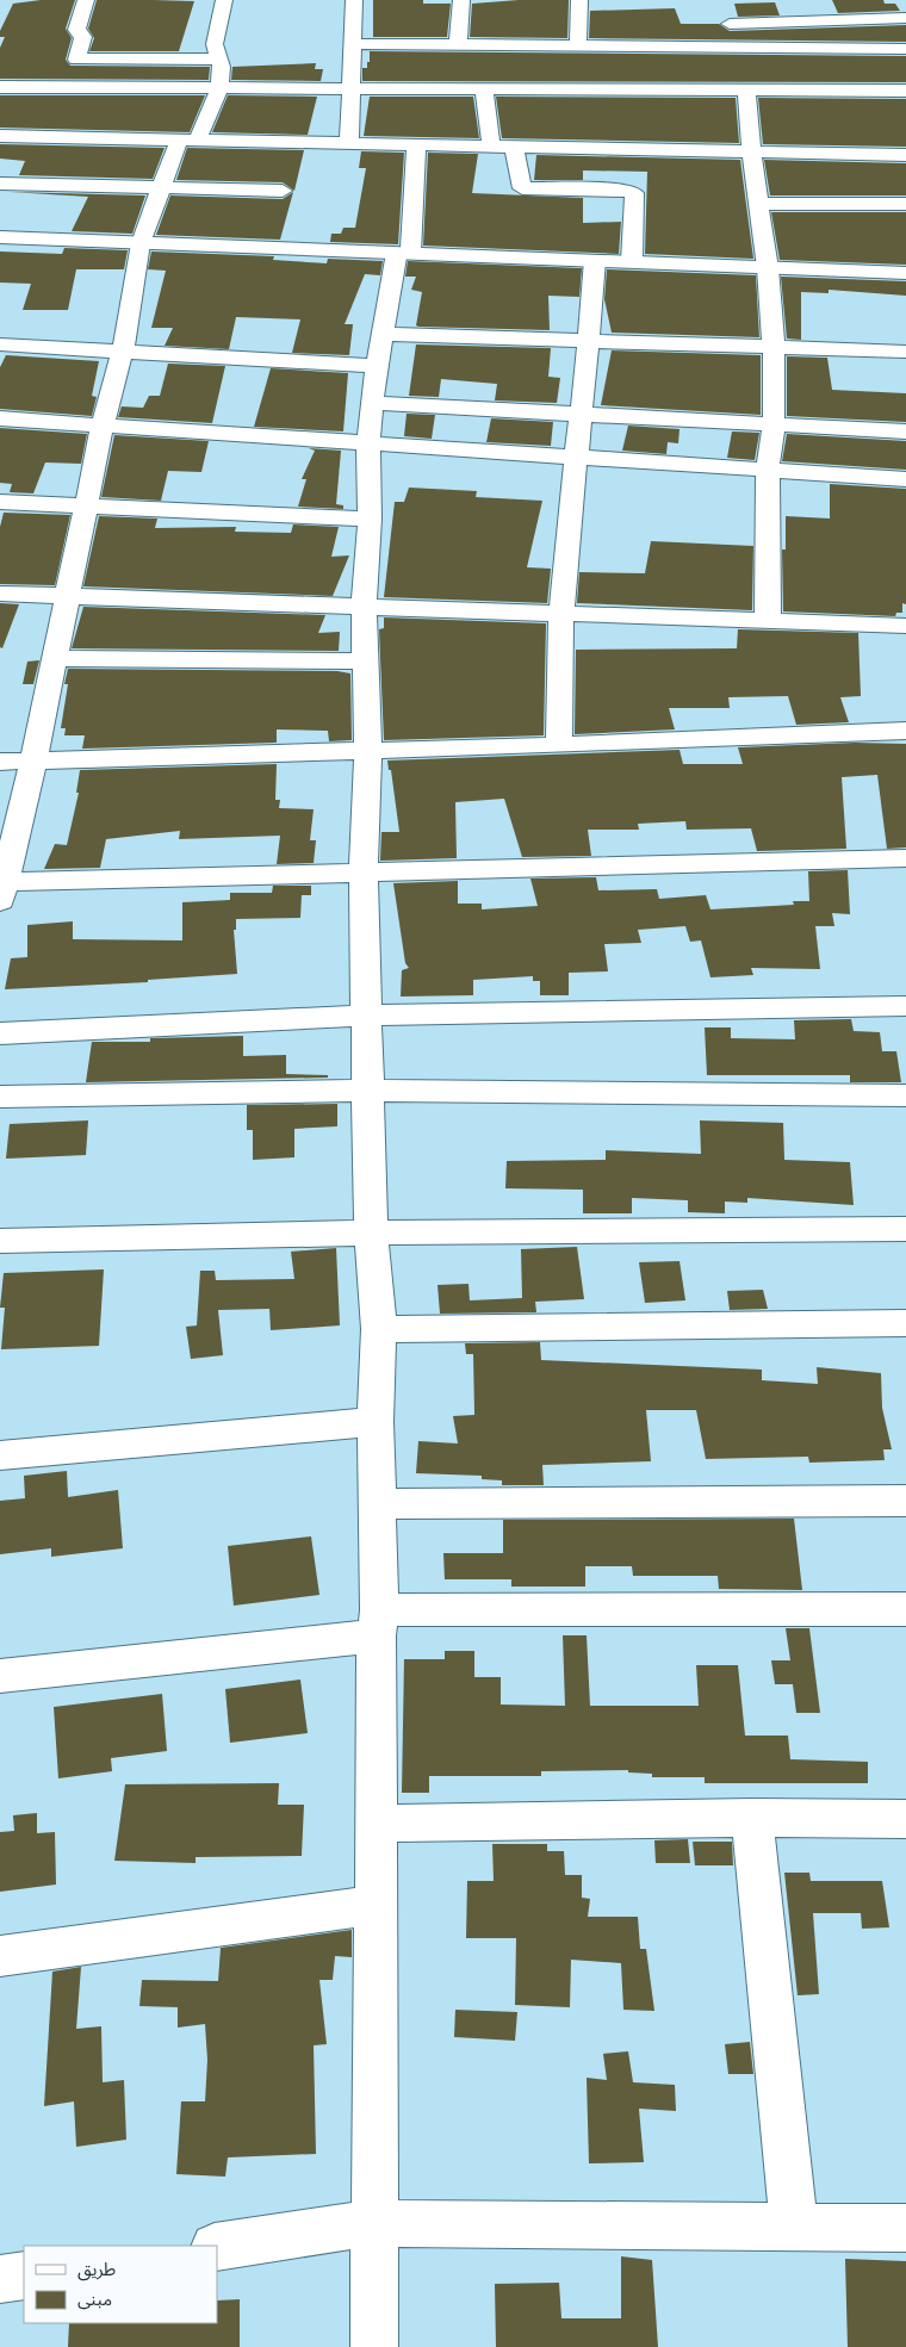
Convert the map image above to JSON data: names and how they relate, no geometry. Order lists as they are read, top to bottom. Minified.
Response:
{"legend":["طريق","مبنى"]}
